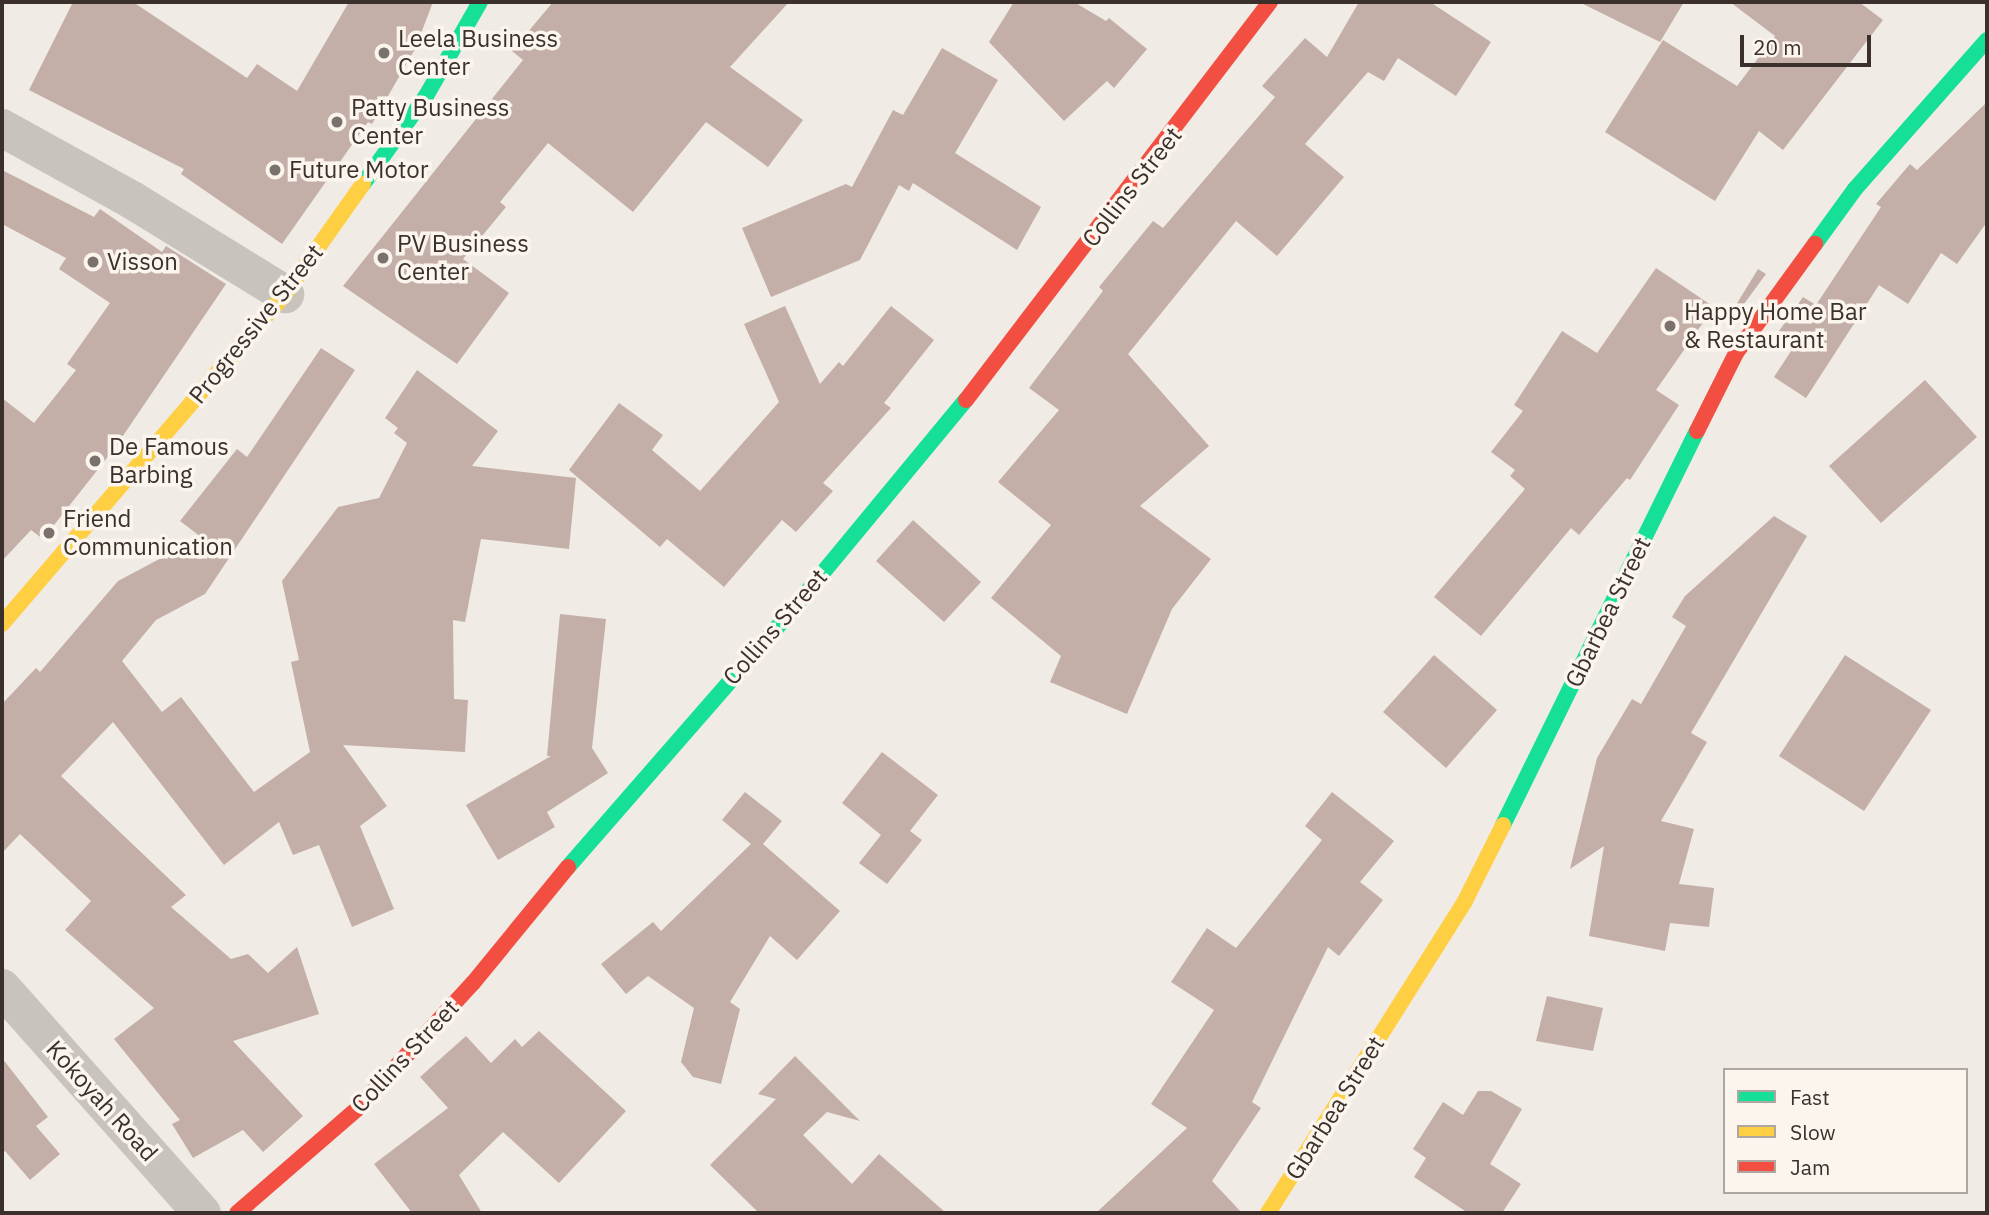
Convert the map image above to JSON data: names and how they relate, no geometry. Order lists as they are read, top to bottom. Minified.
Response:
{"streets":{"street":["Collins Street","Progressive Street","Gbarbea Street","Kokoyah Road"]},"places":["Leela Business Center","Patty Business Center","Future Motor","PV Business Center","Visson","Happy Home Bar & Restaurant","De Famous Barbing","Friend Communication"],"legend":["Fast","Slow","Jam"],"scale_bar":"20 m"}
